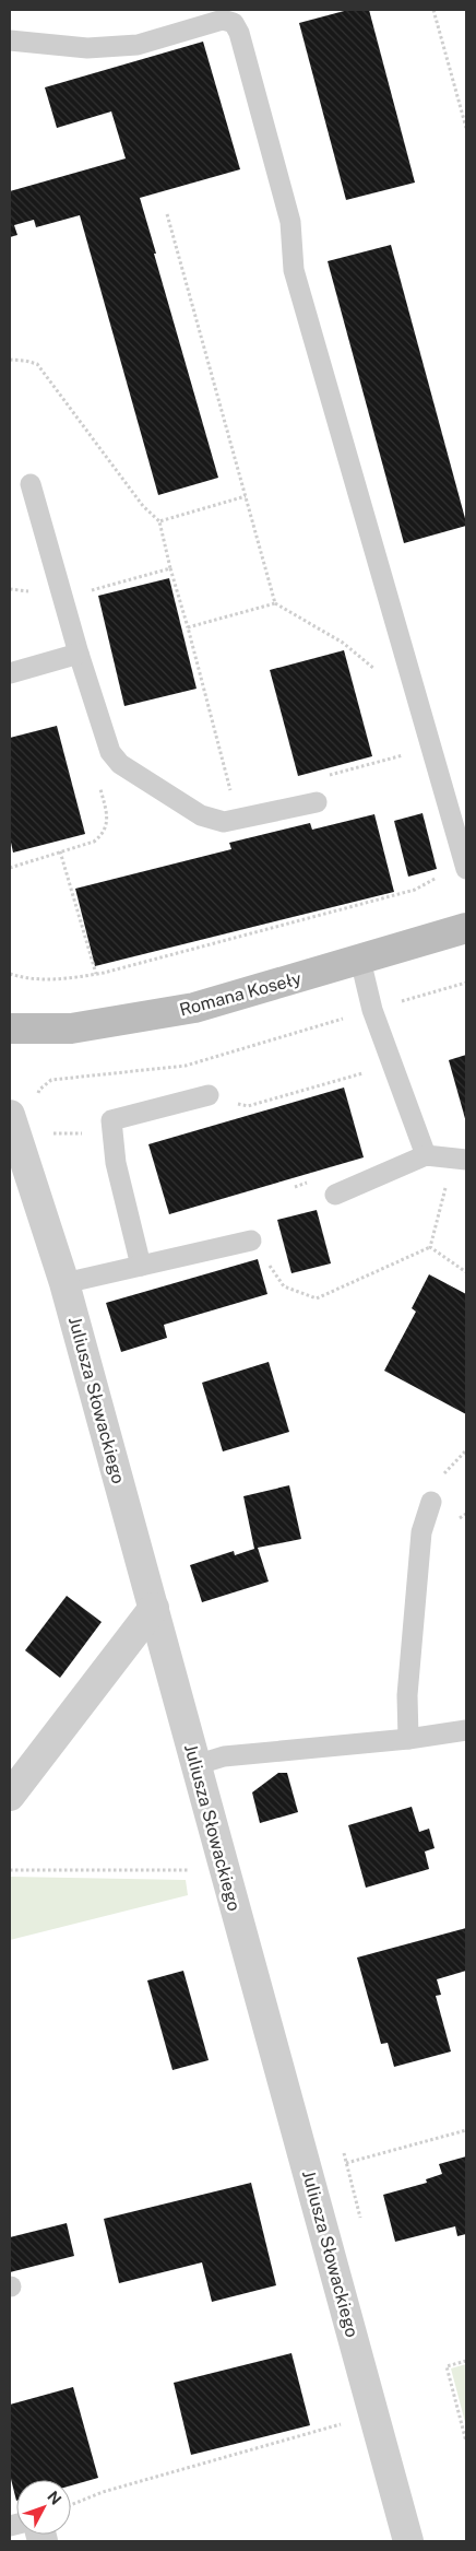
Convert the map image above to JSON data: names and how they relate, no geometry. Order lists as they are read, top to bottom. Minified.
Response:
{"streets":{"street":["Romana Koseły","Juliusza Słowackiego"]},"north":"top right"}
